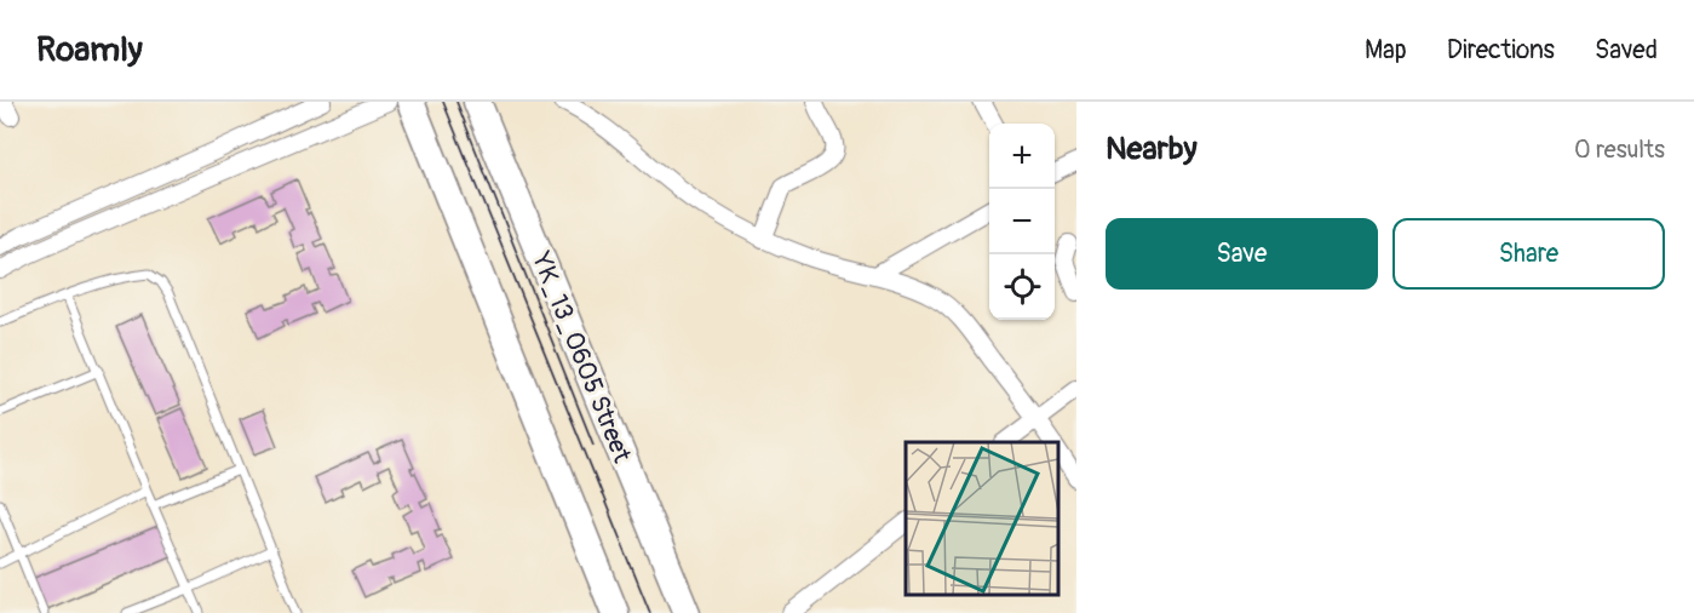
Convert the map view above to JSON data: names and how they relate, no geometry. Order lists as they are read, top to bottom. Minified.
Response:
{"streets":{"main road":["YK_13_0605 Street"]},"page":{"header":"Roamly","nav":["Map","Directions","Saved"],"heading":["Nearby","0 results"],"map_buttons":["+","−"],"buttons":["Save","Share"]}}
